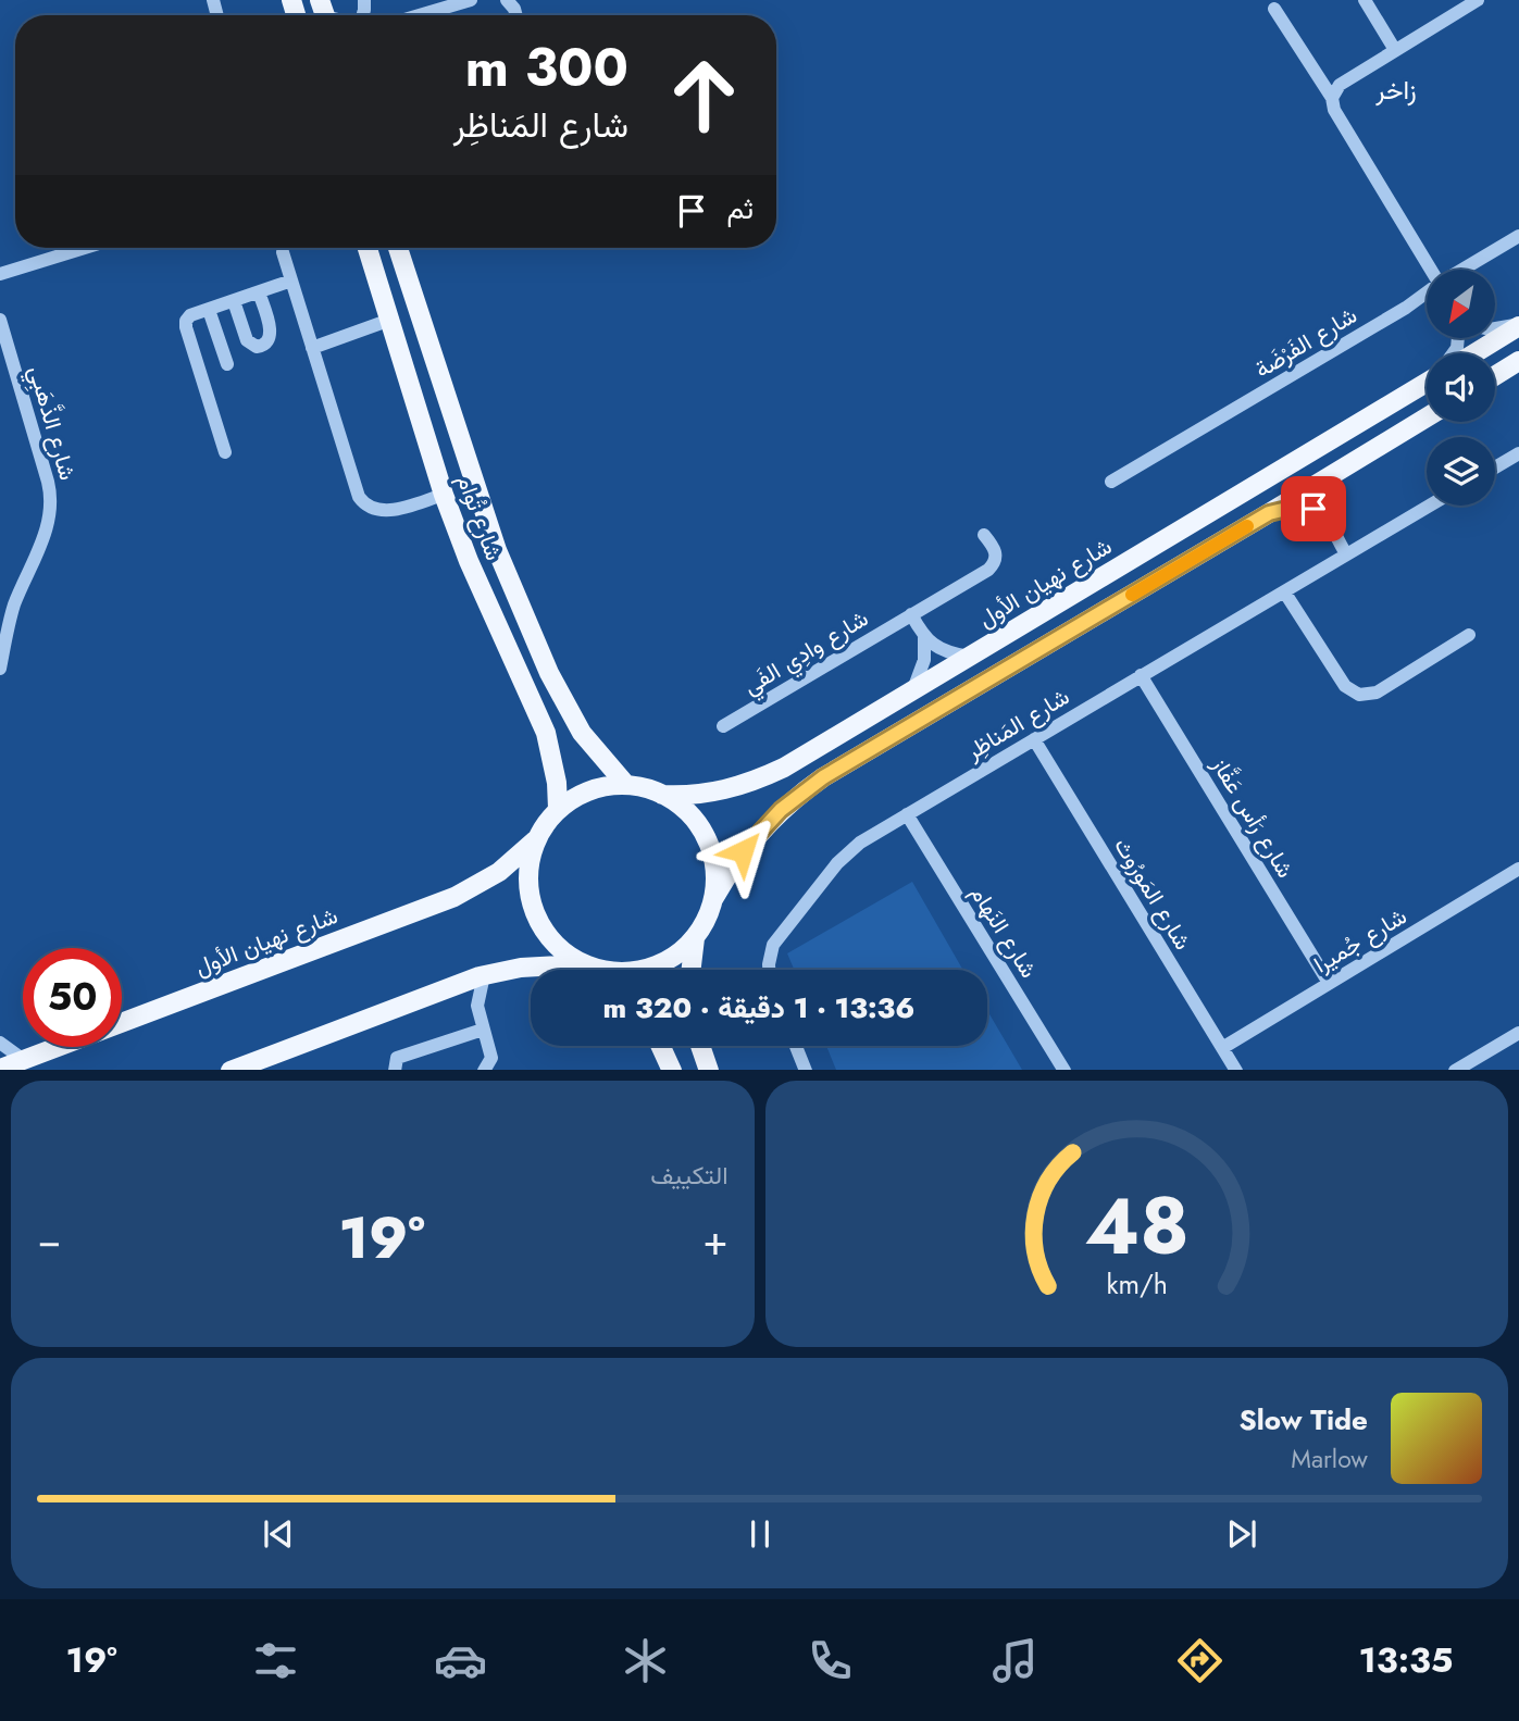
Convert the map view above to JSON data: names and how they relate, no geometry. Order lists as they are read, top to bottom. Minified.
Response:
{"streets":{"main road":["شارع تُوام","شارع نهيان الأول"],"street":["شارع الفَرْضَة","شارع الذَّهَبِي","شارع وادِي الفَي","شارع المَناظِر","شارع رَأس عَفَّاز","شارع المَورُوث","شارع النَهام","شارع جُميرا"]},"crossings":[["شارع المَناظِر","شارع رَأس عَفَّاز"],["شارع المَناظِر","شارع المَورُوث"],["شارع المَناظِر","شارع النَهام"],["شارع رَأس عَفَّاز","شارع جُميرا"],["شارع المَورُوث","شارع جُميرا"]],"districts":["زاخر"],"north":"bottom left","page":{"turn":["300 m","شارع المَناظِر"],"then":"ثم","limit":"50","trip":"13:36 · 1 دقيقة · 320 m","tile":"التكييف","heat":["−","19°","+"],"song":["Slow Tide","Marlow"],"tabs":["13:35","19°"],"gauge":["48","km/h"]}}
